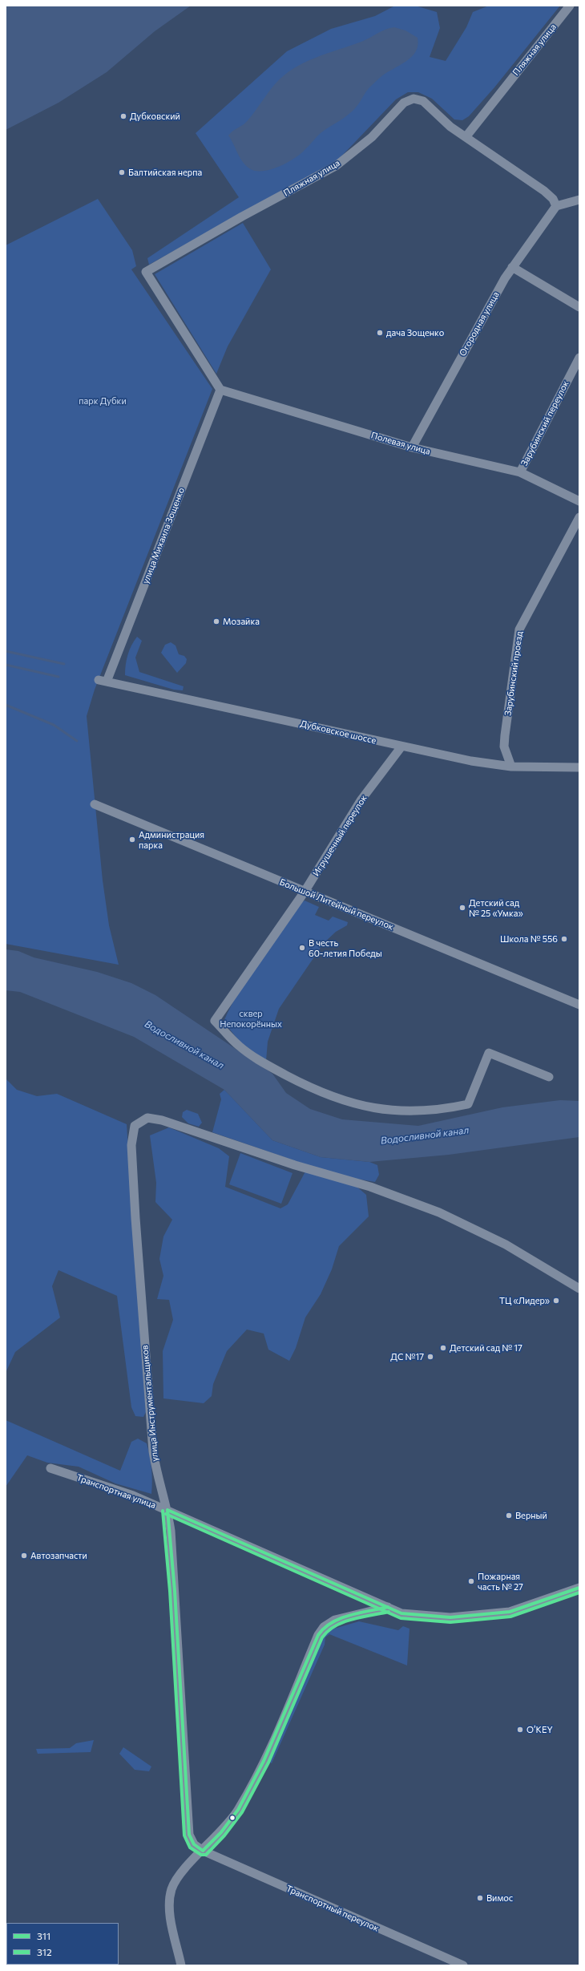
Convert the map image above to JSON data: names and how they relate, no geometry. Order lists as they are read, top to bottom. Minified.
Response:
{"streets":{"street":["Пляжная улица","Огородная улица","Зарубинский переулок","Полевая улица","улица Михаила Зощенко","Зарубинский проезд","Дубковское шоссе","Игрушечный переулок","Большой Литейный переулок","улица Инструментальщиков","Транспортная улица","Транспортный переулок"]},"crossings":[["Пляжная улица","Полевая улица"],["Пляжная улица","улица Михаила Зощенко"],["Огородная улица","Полевая улица"],["Зарубинский переулок","Полевая улица"],["Полевая улица","улица Михаила Зощенко"],["улица Михаила Зощенко","Дубковское шоссе"],["Зарубинский проезд","Дубковское шоссе"],["Дубковское шоссе","Игрушечный переулок"],["Игрушечный переулок","Большой Литейный переулок"],["улица Инструментальщиков","Транспортная улица"],["улица Инструментальщиков","Транспортный переулок"]],"water":["Водосливной канал"],"parks":["парк Дубки","сквер Непокорённых"],"places":["Дубковский","Балтийская нерпа","дача Зощенко","Мозайка","Администрация парка","Детский сад № 25 «Умка»","Школа № 556","В честь 60-летия Победы","ТЦ «Лидер»","Детский сад № 17","ДС №17","Верный","Автозапчасти","Пожарная часть № 27","O’KEY","Вимос"],"lines":["transit line 311","transit line 312"],"legend":["311","312"]}
